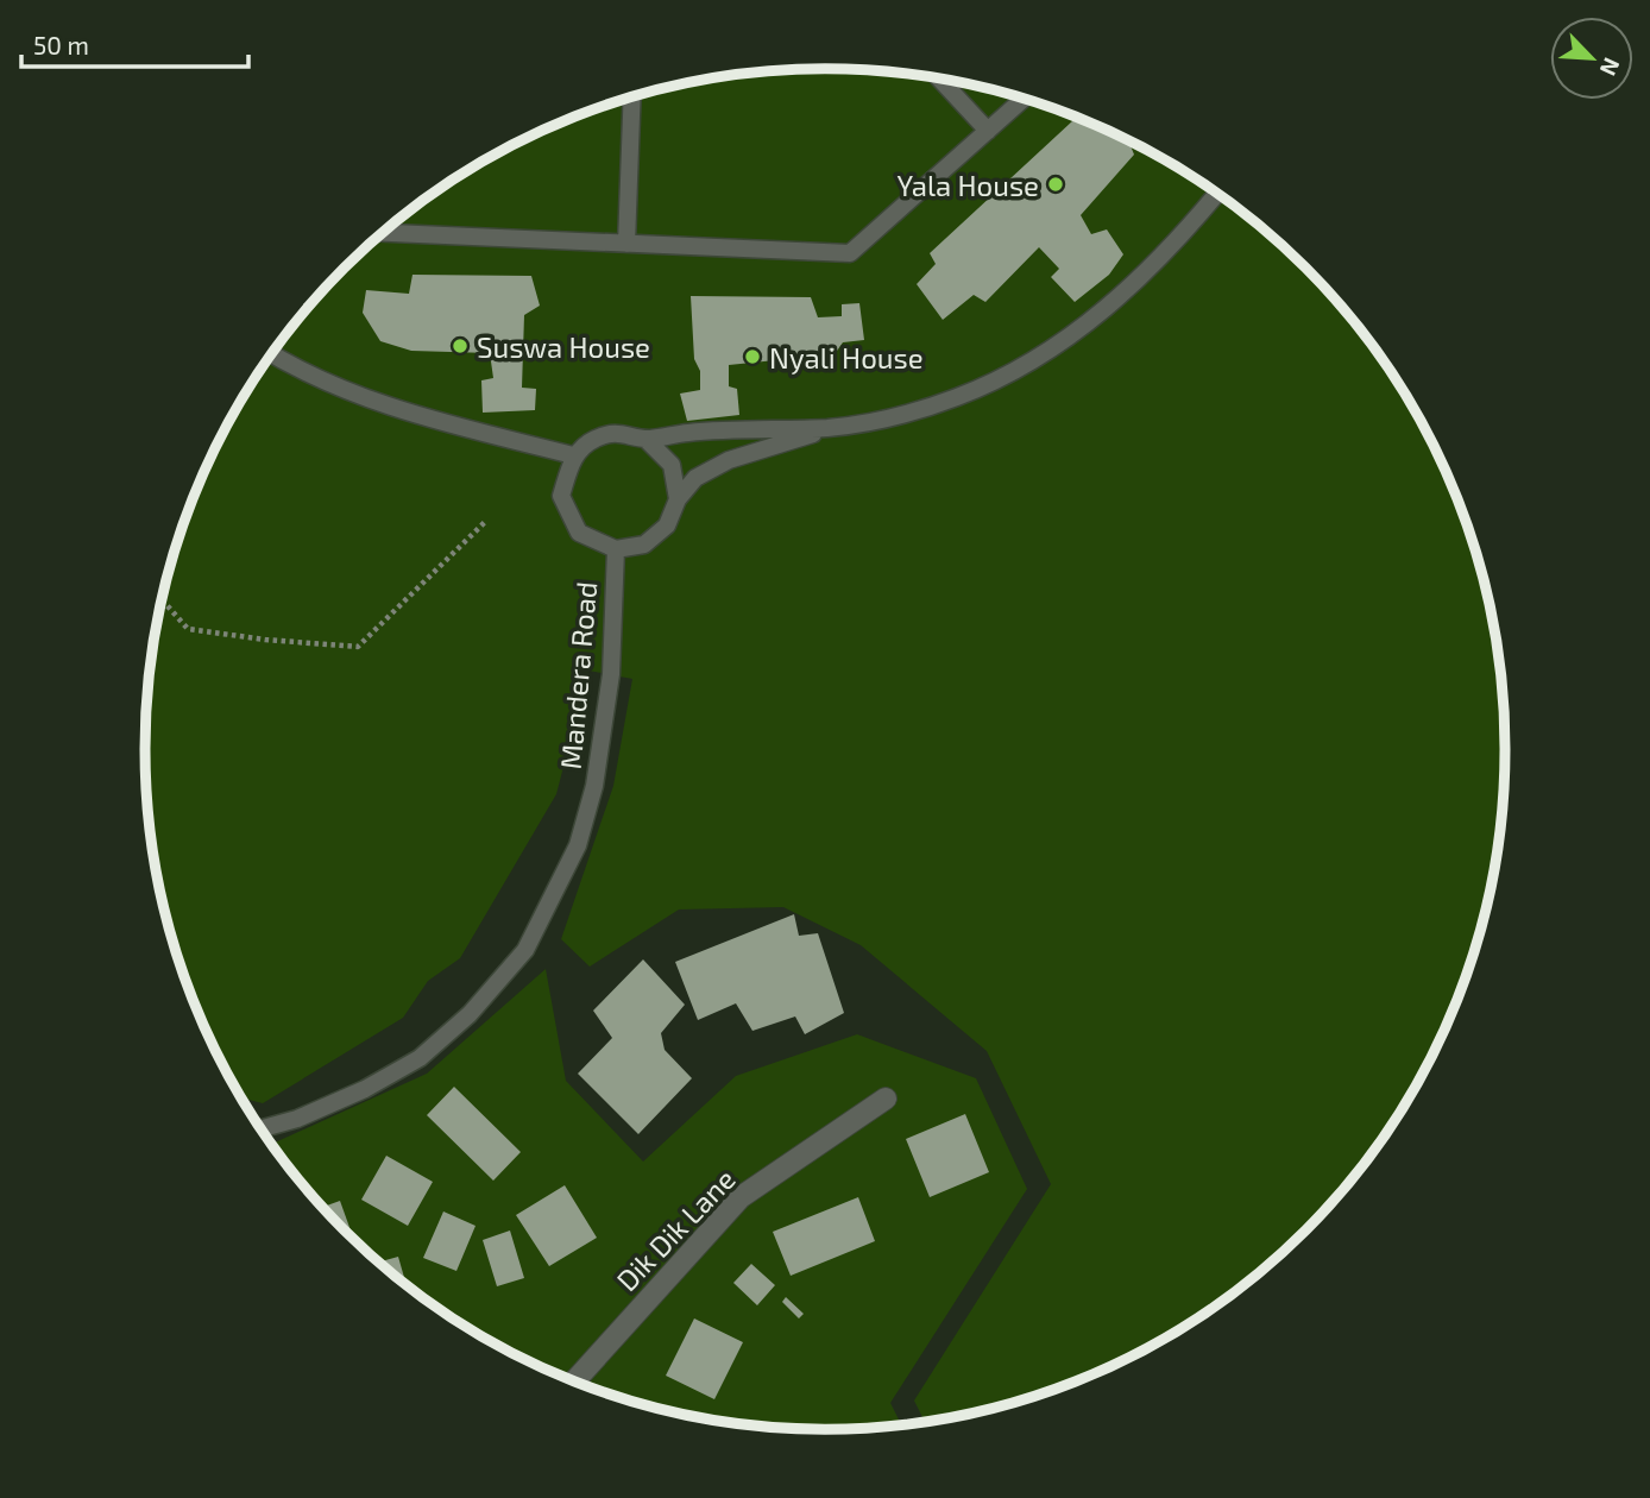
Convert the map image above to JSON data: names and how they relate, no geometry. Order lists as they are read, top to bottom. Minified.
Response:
{"streets":{"street":["Dik Dik Lane"],"lane":["Mandera Road"]},"places":["Yala House","Suswa House","Nyali House"],"scale_bar":"50 m","north":"bottom right"}
